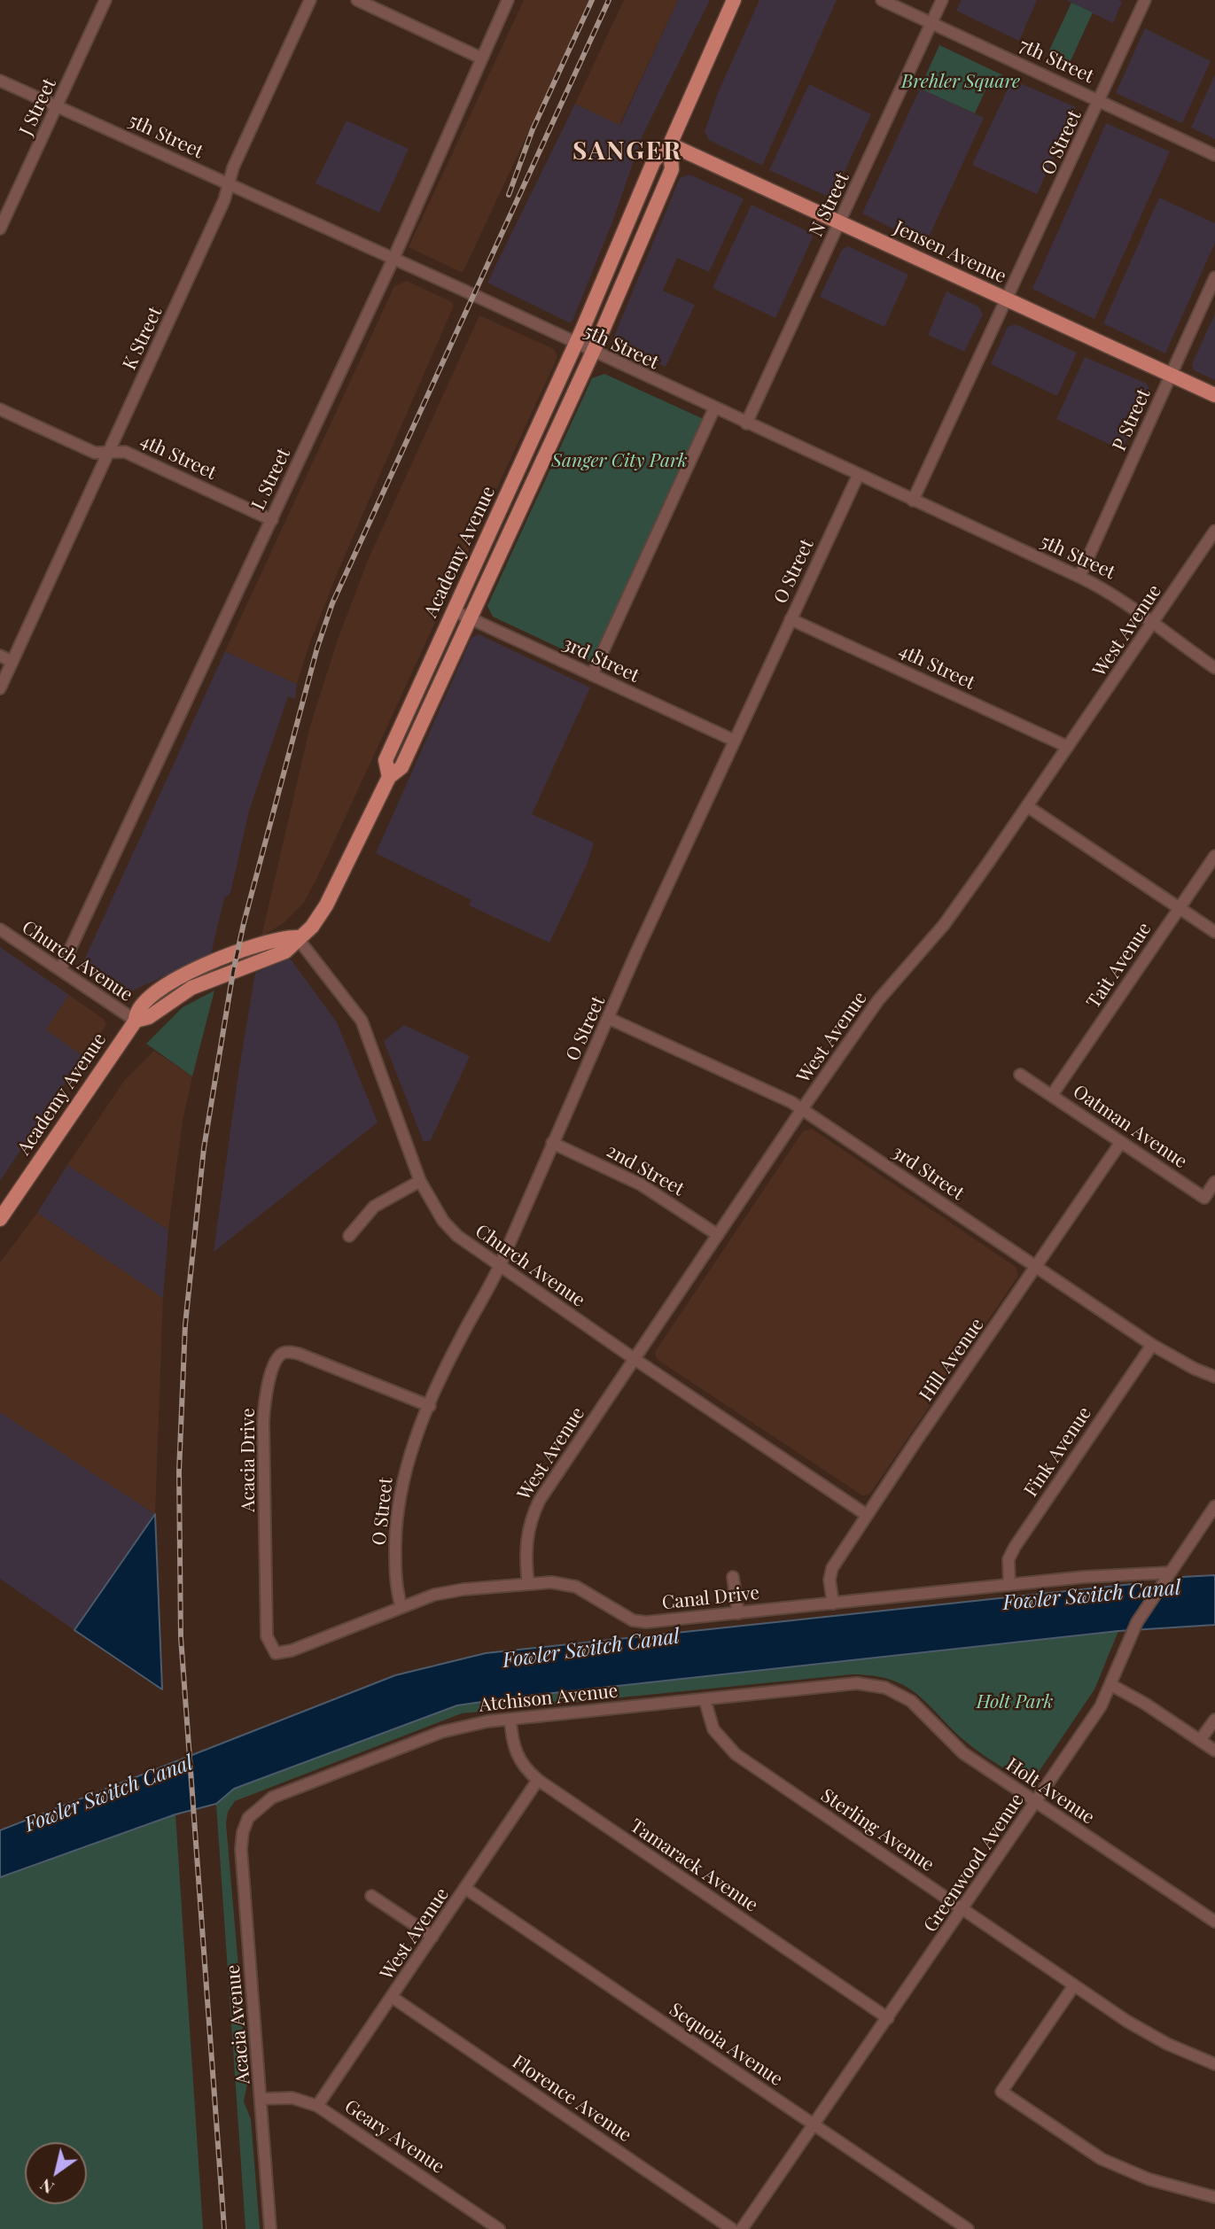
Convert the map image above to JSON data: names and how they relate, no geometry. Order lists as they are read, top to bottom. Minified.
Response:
{"streets":{"main road":["Jensen Avenue","Academy Avenue"],"street":["7th Street","J Street","5th Street","O Street","N Street","K Street","P Street","4th Street","L Street","West Avenue","3rd Street","Church Avenue","Tait Avenue","Oatman Avenue","2nd Street","Hill Avenue","Fink Avenue","Acacia Drive","Canal Drive","Atchison Avenue","Holt Avenue","Sterling Avenue","Greenwood Avenue","Tamarack Avenue","Acacia Avenue","Sequoia Avenue","Florence Avenue","Geary Avenue"]},"crossings":[["7th Street","O Street"],["7th Street","N Street"],["J Street","5th Street"],["5th Street","O Street"],["5th Street","N Street"],["5th Street","K Street"],["5th Street","P Street"],["5th Street","L Street"],["5th Street","Academy Avenue"],["5th Street","West Avenue"],["O Street","Jensen Avenue"],["O Street","4th Street"],["O Street","3rd Street"],["O Street","Church Avenue"],["O Street","2nd Street"],["O Street","Acacia Drive"],["O Street","Canal Drive"],["N Street","Jensen Avenue"],["Jensen Avenue","P Street"],["Jensen Avenue","Academy Avenue"],["K Street","4th Street"],["4th Street","L Street"],["4th Street","West Avenue"],["L Street","Church Avenue"],["Academy Avenue","3rd Street"],["Academy Avenue","Church Avenue"],["West Avenue","3rd Street"],["West Avenue","Church Avenue"],["West Avenue","2nd Street"],["West Avenue","Canal Drive"],["West Avenue","Tamarack Avenue"],["West Avenue","Sequoia Avenue"],["West Avenue","Florence Avenue"],["West Avenue","Geary Avenue"],["3rd Street","Hill Avenue"],["3rd Street","Fink Avenue"],["Church Avenue","Hill Avenue"],["Tait Avenue","Oatman Avenue"],["Oatman Avenue","Hill Avenue"],["Hill Avenue","Canal Drive"],["Fink Avenue","Canal Drive"],["Acacia Drive","Canal Drive"],["Canal Drive","Greenwood Avenue"],["Atchison Avenue","Holt Avenue"],["Atchison Avenue","Sterling Avenue"],["Atchison Avenue","Tamarack Avenue"],["Atchison Avenue","Acacia Avenue"],["Holt Avenue","Greenwood Avenue"],["Sterling Avenue","Greenwood Avenue"],["Greenwood Avenue","Tamarack Avenue"],["Greenwood Avenue","Sequoia Avenue"],["Acacia Avenue","Geary Avenue"]],"districts":["SANGER"],"water":["Fowler Switch Canal"],"parks":["Brehler Square","Sanger City Park","Holt Park"],"north":"bottom left"}
